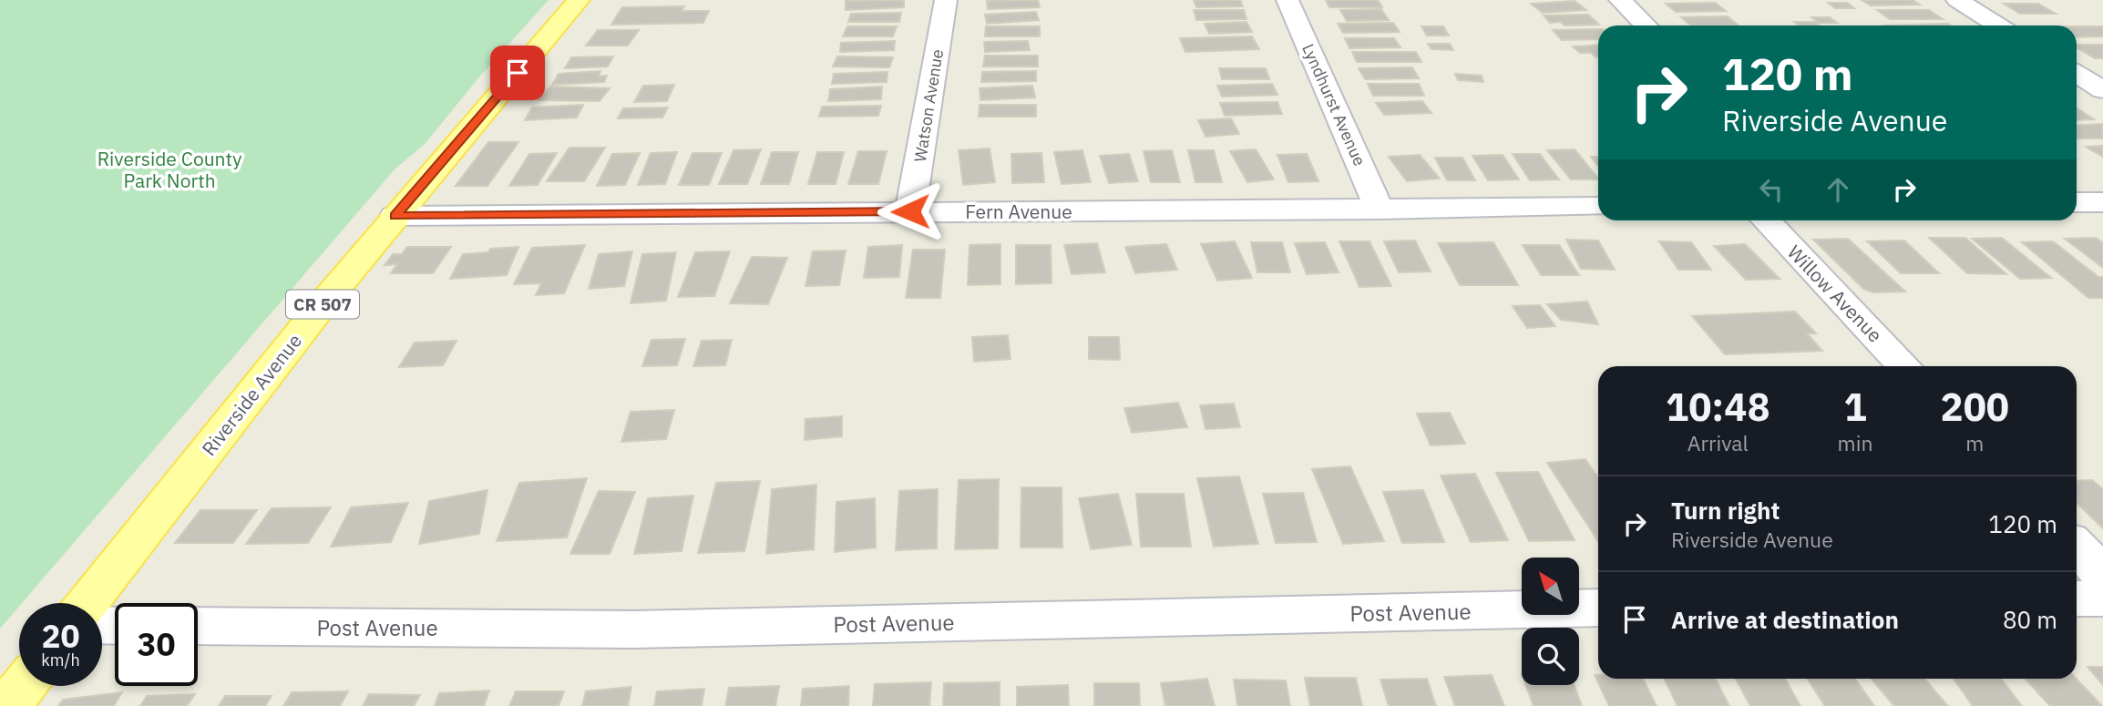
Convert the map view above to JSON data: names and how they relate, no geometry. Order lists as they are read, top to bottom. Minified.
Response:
{"streets":{"main road":["CR 507","Riverside Avenue"],"street":["Lyndhurst Avenue","Watson Avenue","Fern Avenue","Willow Avenue","Post Avenue"]},"crossings":[["Lyndhurst Avenue","Fern Avenue"],["Watson Avenue","Fern Avenue"],["Fern Avenue","Riverside Avenue"]],"parks":["Riverside County Park North"],"north":"top left","page":{"turn":["120 m","Riverside Avenue"],"eta":["10:48","Arrival","1","min","200","m"],"list":[{"name":"Turn right","note":"Riverside Avenue","value":"120 m"},{"name":"Arrive at destination","value":"80 m"}],"speed":"20 km/h","limit":"30"}}
